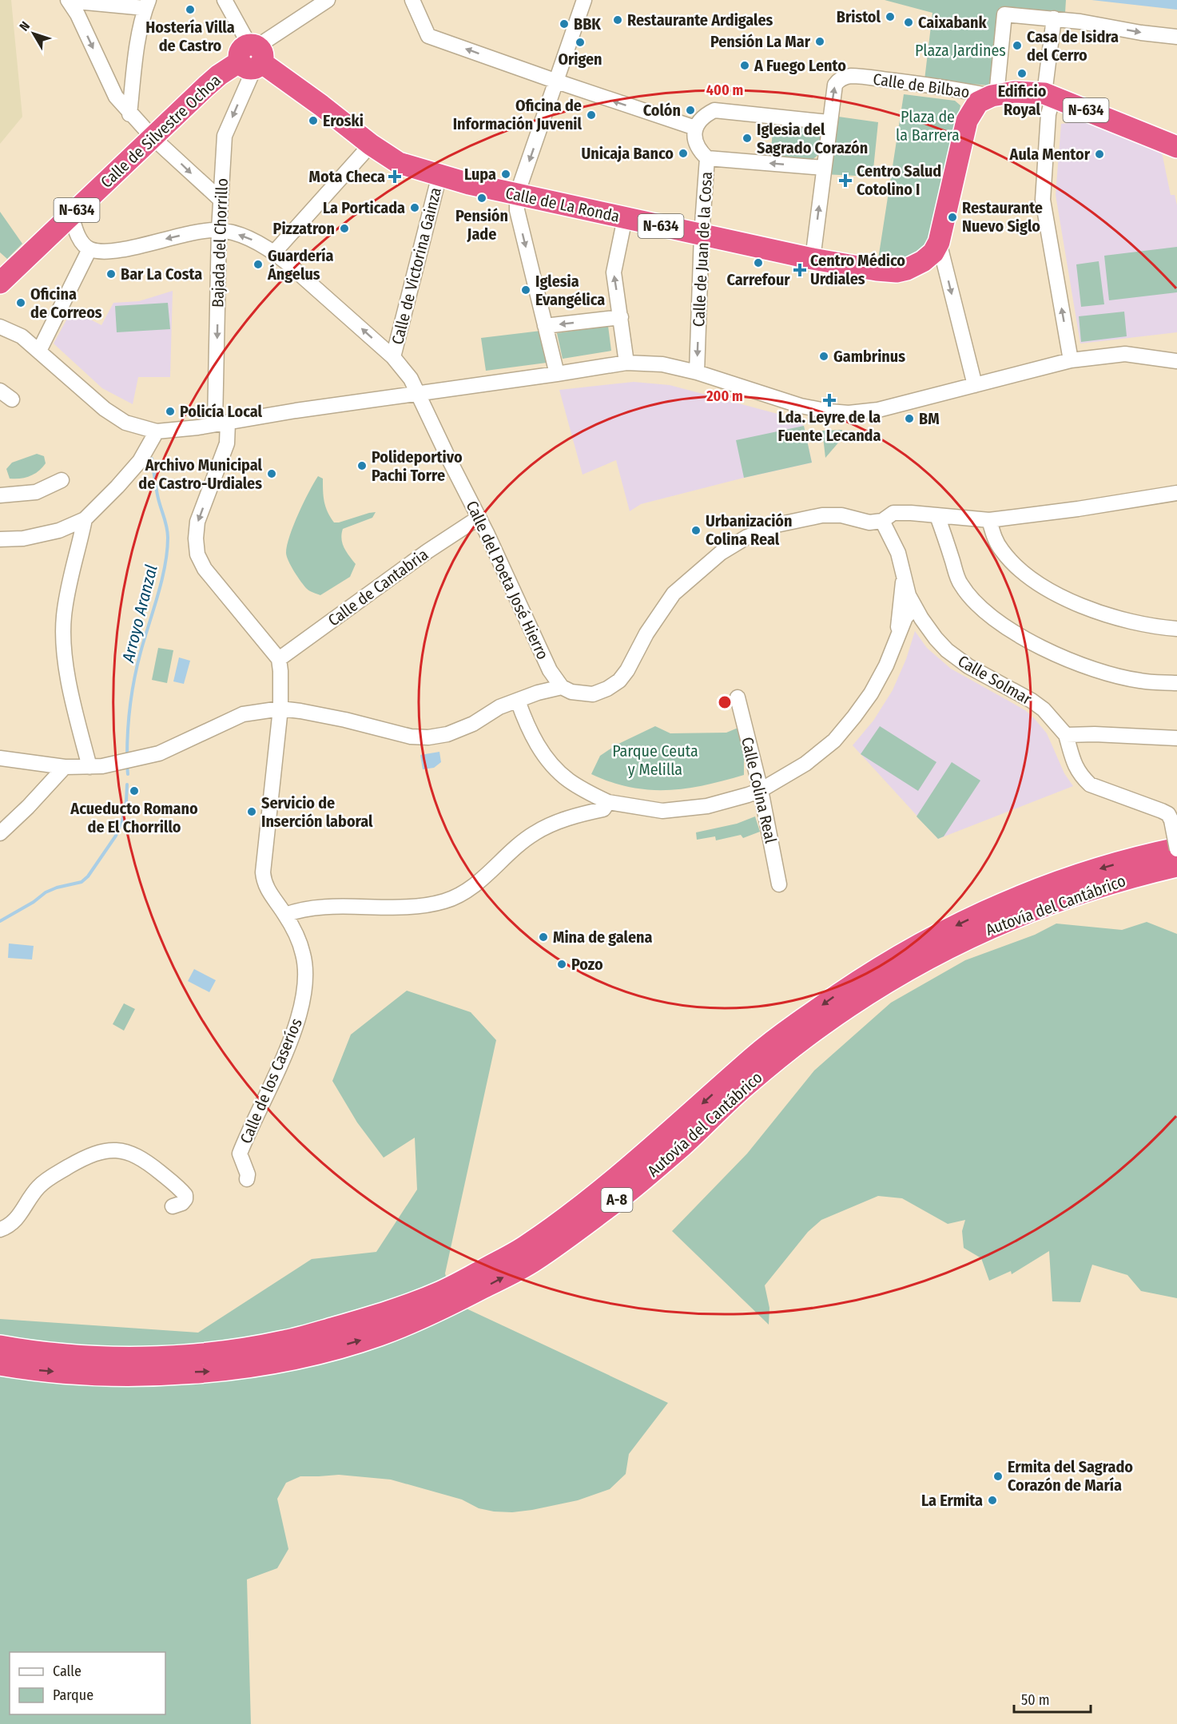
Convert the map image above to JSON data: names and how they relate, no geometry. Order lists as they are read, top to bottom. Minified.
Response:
{"streets":{"highway":["N-634","Calle de Silvestre Ochoa","Calle de La Ronda","Autovía del Cantábrico","A-8"],"street":["Calle de Bilbao","Bajada del Chorrillo","Calle de Juan de la Cosa","Calle de Victorina Gainza","Calle del Poeta José Hierro","Calle de Cantabria","Calle Solmar","Calle Colina Real","Calle de los Caseríos"]},"crossings":[["Calle de Bilbao","N-634"],["Calle de Bilbao","Calle de La Ronda"],["N-634","Calle de La Ronda"],["Calle de Silvestre Ochoa","Calle de La Ronda"],["Calle de Silvestre Ochoa","Bajada del Chorrillo"],["Calle de La Ronda","Bajada del Chorrillo"],["Calle de La Ronda","Calle de Juan de la Cosa"],["Calle de La Ronda","Calle de Victorina Gainza"],["Bajada del Chorrillo","Calle del Poeta José Hierro"],["Calle de Victorina Gainza","Calle del Poeta José Hierro"],["Calle del Poeta José Hierro","Calle de Cantabria"],["Calle de Cantabria","Calle de los Caseríos"]],"one_way":["Calle de Bilbao","Bajada del Chorrillo"],"water":["Arroyo Aranzal"],"parks":["Plaza Jardines","Plaza de la Barrera","Parque Ceuta y Melilla"],"places":{"other":["Hostería Villa de Castro","Bristol","Restaurante Ardigales","Caixabank","BBK","Pensión La Mar","Origen","Casa de Isidra del Cerro","A Fuego Lento","Edificio Royal","Colón","Oficina de Información Juvenil","Eroski","Iglesia del Sagrado Corazón","Unicaja Banco","Aula Mentor","Lupa","Pensión Jade","La Porticada","Restaurante Nuevo Siglo","Pizzatron","Carrefour","Guardería Ángelus","Bar La Costa","Iglesia Evangélica","Oficina de Correos","Gambrinus","Policía Local","BM","Polideportivo Pachi Torre","Archivo Municipal de Castro-Urdiales","Urbanización Colina Real","Acueducto Romano de El Chorrillo","Servicio de Inserción laboral","Mina de galena","Pozo","Ermita del Sagrado Corazón de María","La Ermita"],"health":["Mota Checa","Centro Salud Cotolino I","Centro Médico Urdiales","Lda. Leyre de la Fuente Lecanda"]},"legend":["Calle","Parque"],"scale_bar":"50 m","north":"top left","rings":["400 m","200 m"]}
